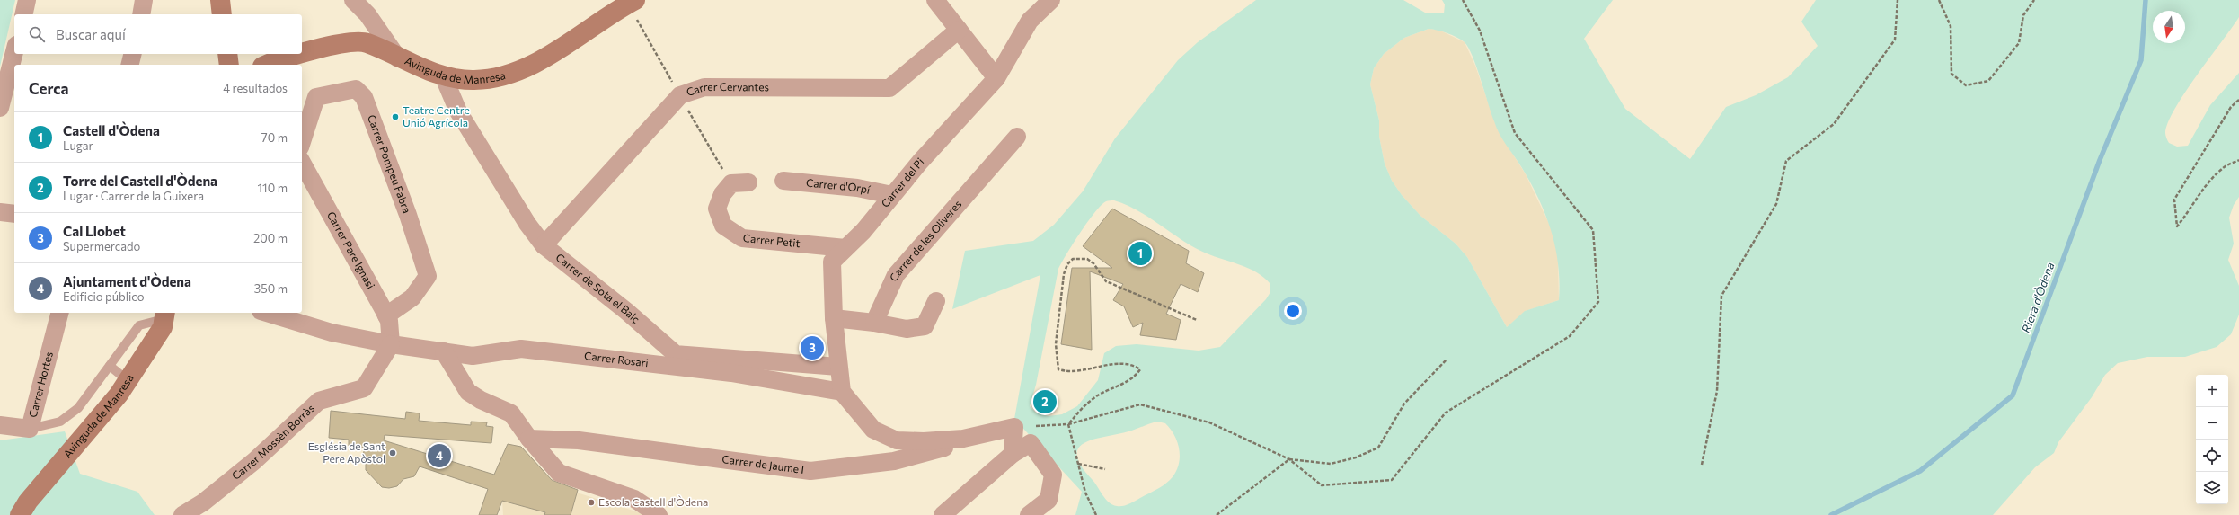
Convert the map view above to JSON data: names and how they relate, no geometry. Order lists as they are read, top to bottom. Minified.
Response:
{"streets":{"street":["Avinguda de Manresa","Carrer Cervantes","Carrer Pompeu Fabra","Carrer del Pi","Carrer d'Orpí","Carrer Petit","Carrer de les Oliveres","Carrer Pare Ignasi","Carrer de Sota el Balç","Carrer Rosari","Carrer Hortes","Carrer Mossèn Borràs","Carrer de Jaume I"]},"crossings":[["Avinguda de Manresa","Carrer de Sota el Balç"],["Carrer Cervantes","Carrer de Sota el Balç"],["Carrer Pompeu Fabra","Carrer Pare Ignasi"],["Carrer del Pi","Carrer d'Orpí"],["Carrer del Pi","Carrer Petit"],["Carrer del Pi","Carrer de Sota el Balç"],["Carrer del Pi","Carrer Rosari"],["Carrer Pare Ignasi","Carrer Rosari"],["Carrer Pare Ignasi","Carrer Mossèn Borràs"],["Carrer Rosari","Carrer Mossèn Borràs"]],"water":["Riera d'Òdena"],"places":["Teatre Centre Unió Agrícola","Església de Sant Pere Apòstol","Escola Castell d'Òdena"],"north":"bottom","page":{"search":"Buscar aquí","heading":["Cerca","4 resultados"],"list":[{"mark":"1","name":"Castell d'Òdena","note":"Lugar","value":"70 m"},{"mark":"2","name":"Torre del Castell d'Òdena","note":"Lugar · Carrer de la Guixera","value":"110 m"},{"mark":"3","name":"Cal Llobet","note":"Supermercado","value":"200 m"},{"mark":"4","name":"Ajuntament d'Òdena","note":"Edificio público","value":"350 m"}],"pins":["1","3","2","4"],"map_buttons":["+","−"]}}
